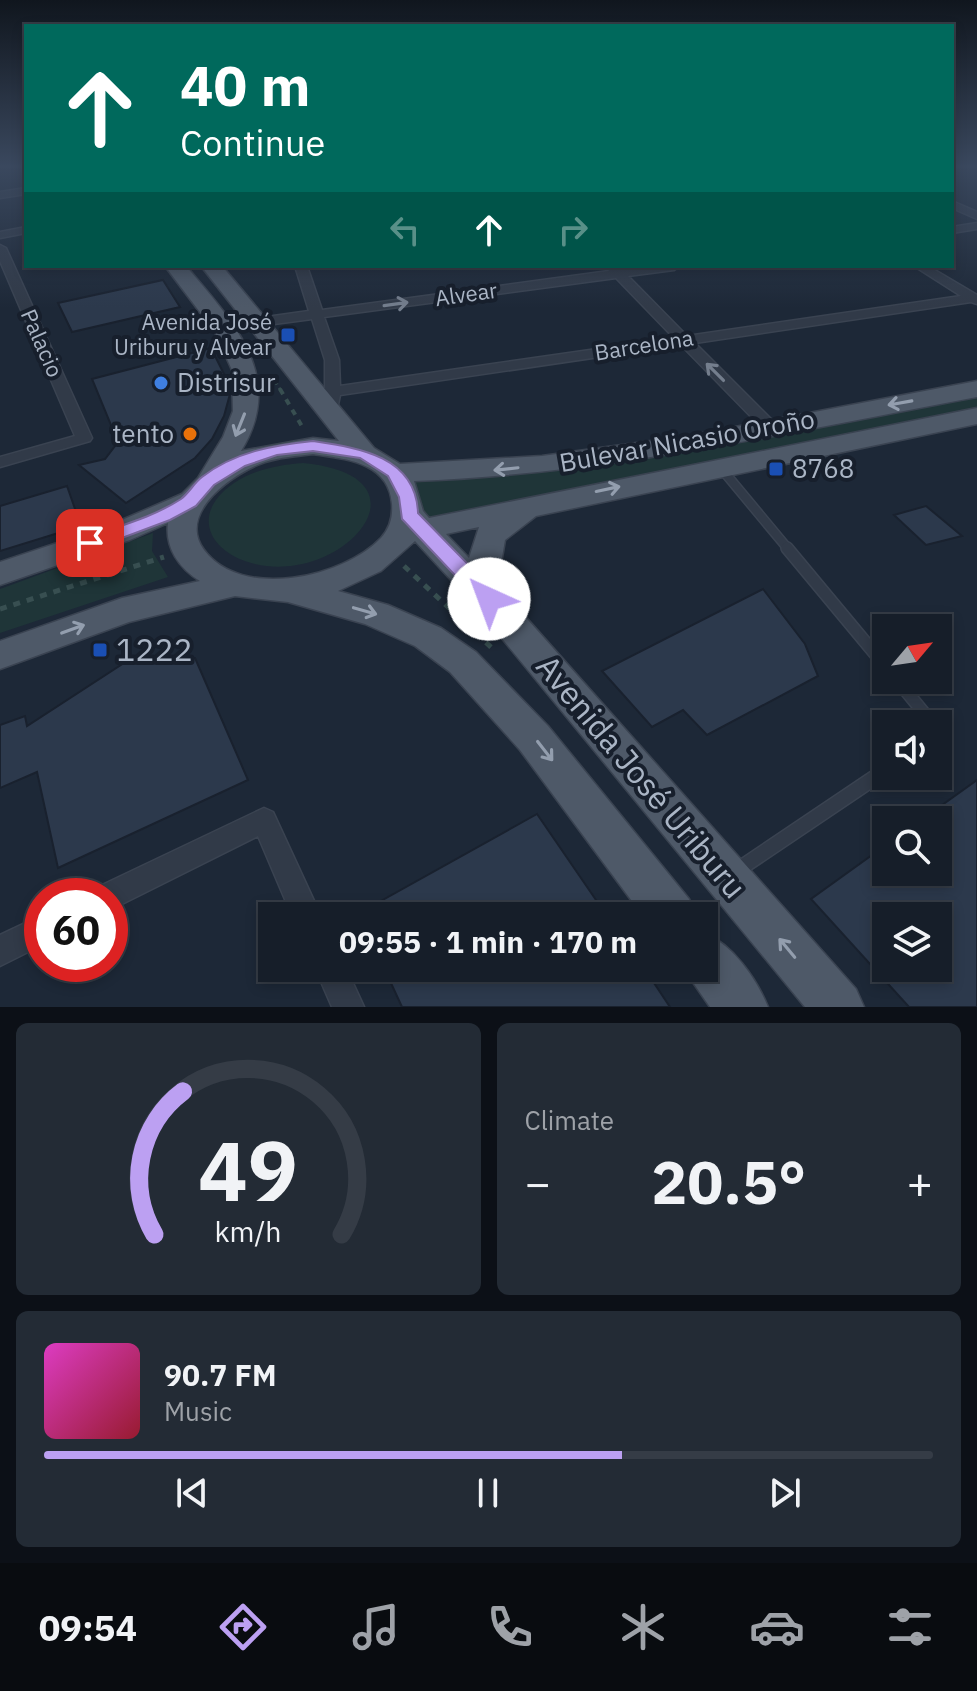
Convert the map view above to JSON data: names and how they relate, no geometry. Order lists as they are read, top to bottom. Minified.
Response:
{"streets":{"main road":["Bulevar Nicasio Oroño","Avenida José Uriburu"],"street":["Alvear","Palacio","Barcelona"]},"crossings":[["Bulevar Nicasio Oroño","Avenida José Uriburu"]],"one_way":["Alvear"],"places":{"transit":["Avenida José Uriburu y Alvear","8768","1222"],"other":["Distrisur","tento"]},"north":"top right","page":{"turn":["40 m","Continue"],"limit":"60","trip":"09:55 · 1 min · 170 m","tile":"Climate","heat":["−","20.5°","+"],"song":["90.7 FM","Music"],"tabs":"09:54","gauge":["49","km/h"]}}
